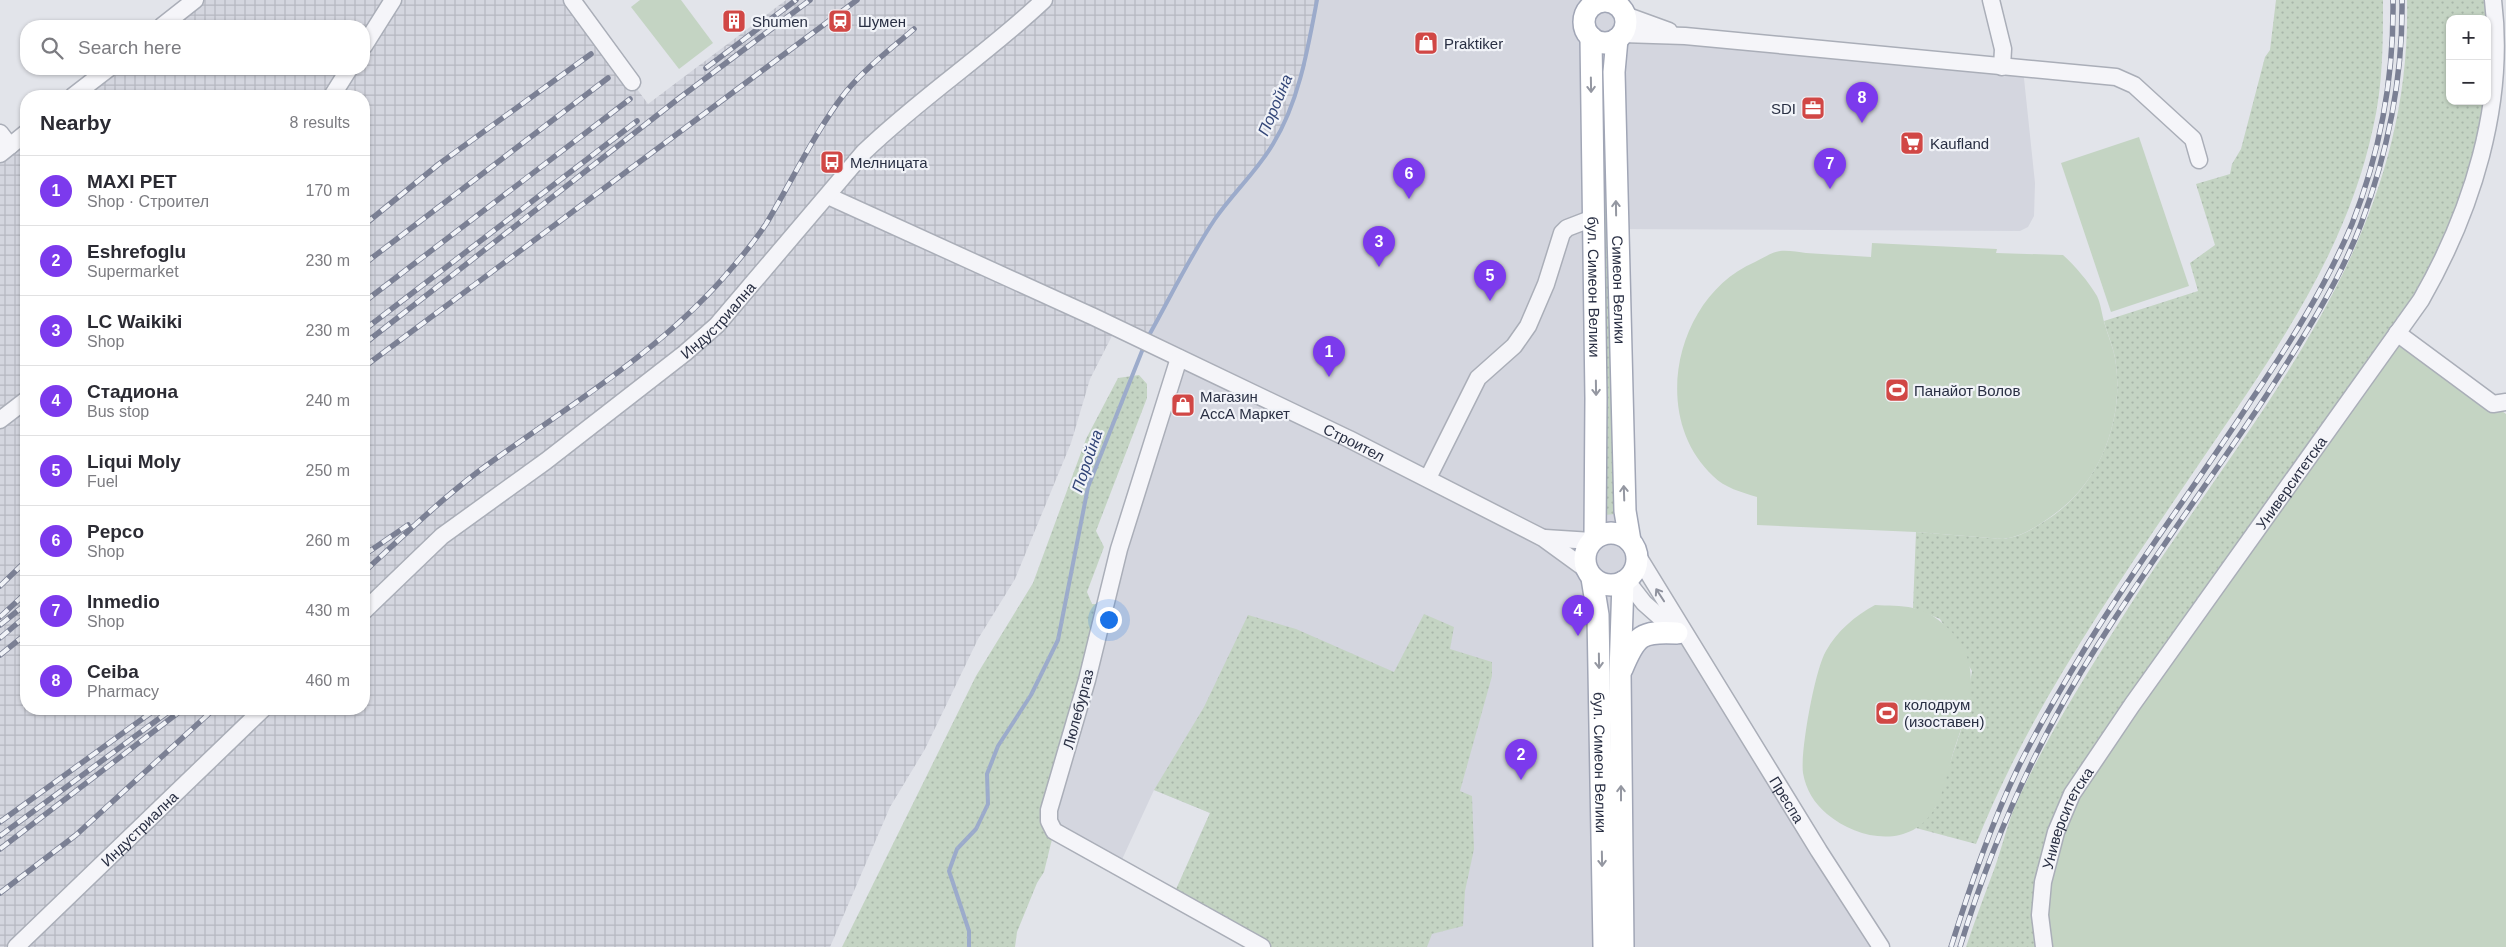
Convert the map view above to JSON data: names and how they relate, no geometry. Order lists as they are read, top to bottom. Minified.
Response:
{"streets":{"main road":["бул. Симеон Велики","Симеон Велики"],"street":["Индустриална","Строител","Университетска","Люлебургаз","Преспа"]},"crossings":[["бул. Симеон Велики","Симеон Велики"],["бул. Симеон Велики","Строител"],["бул. Симеон Велики","Преспа"],["Симеон Велики","Строител"],["Симеон Велики","Преспа"],["Индустриална","Строител"],["Строител","Люлебургаз"],["Строител","Преспа"]],"one_way":["Симеон Велики"],"water":["Поройна"],"places":{"building":["Shumen"],"station":["Шумен"],"shop":["Praktiker","Магазин АссА Маркет"],"office":["SDI"],"supermarket":["Kaufland"],"bus stop":["Мелницата"],"sports":["Панайот Волов","колодрум (изоставен)"]},"page":{"map_buttons":["+","−"],"search":"Search here","pins":["8","7","6","3","5","1","4","2"],"heading":["Nearby","8 results"],"list":[{"mark":"1","name":"MAXI PET","note":"Shop · Строител","value":"170 m"},{"mark":"2","name":"Eshrefoglu","note":"Supermarket","value":"230 m"},{"mark":"3","name":"LC Waikiki","note":"Shop","value":"230 m"},{"mark":"4","name":"Стадиона","note":"Bus stop","value":"240 m"},{"mark":"5","name":"Liqui Moly","note":"Fuel","value":"250 m"},{"mark":"6","name":"Pepco","note":"Shop","value":"260 m"},{"mark":"7","name":"Inmedio","note":"Shop","value":"430 m"},{"mark":"8","name":"Ceiba","note":"Pharmacy","value":"460 m"}]}}
